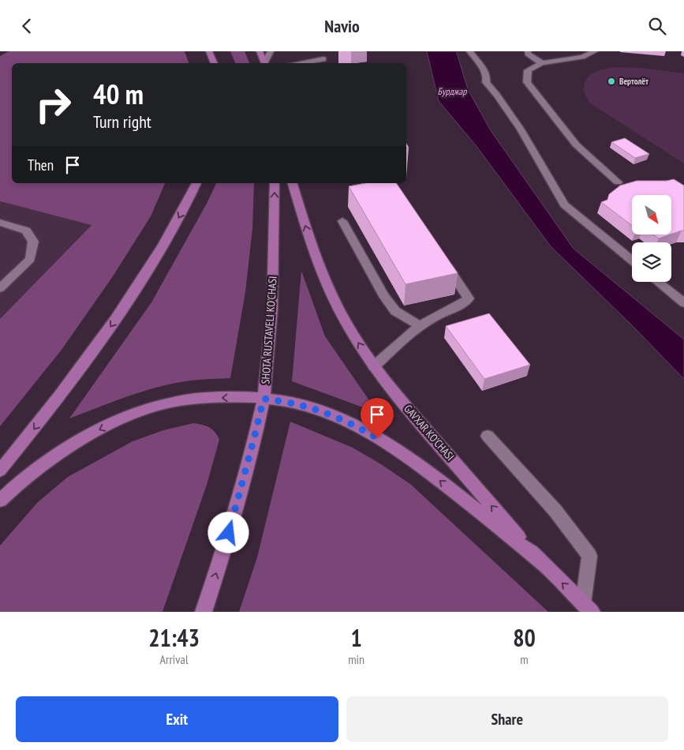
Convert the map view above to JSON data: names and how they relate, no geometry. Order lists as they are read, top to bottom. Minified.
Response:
{"streets":{"main road":["SHOTA RUSTAVELI KO'CHASI","GAVXAR KO'CHASI"]},"one_way":["SHOTA RUSTAVELI KO'CHASI","GAVXAR KO'CHASI"],"water":["Бурджар"],"places":["Вертолёт"],"north":"bottom right","page":{"header":"Navio","turn":["40 m","Turn right"],"then":"Then","eta":["21:43","Arrival","1","min","80","m"],"buttons":["Exit","Share"]}}
